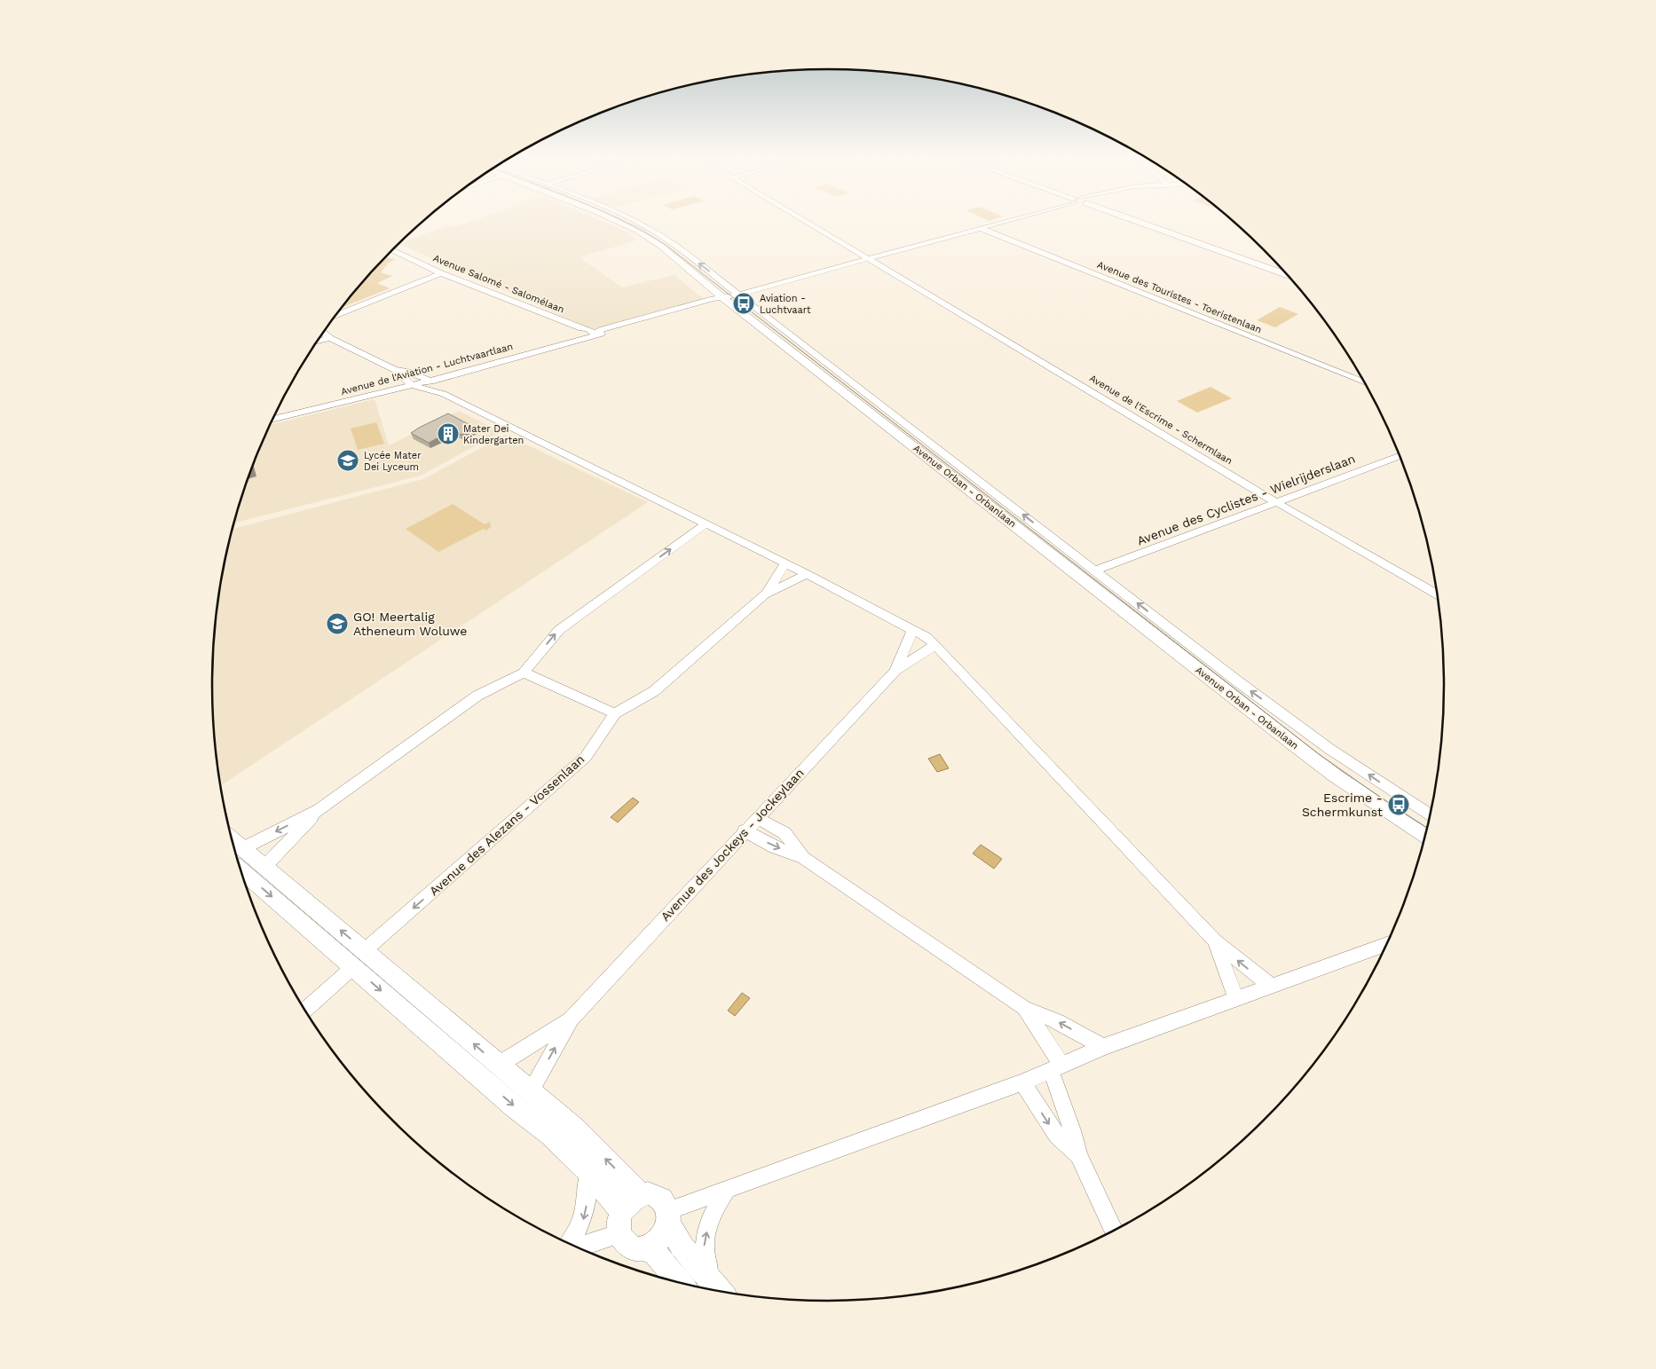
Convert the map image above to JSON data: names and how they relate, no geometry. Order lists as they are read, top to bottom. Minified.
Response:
{"streets":{"street":["Avenue Salomé - Salomélaan","Avenue des Touristes - Toeristenlaan","Avenue de l'Aviation - Luchtvaartlaan","Avenue de l'Escrime - Schermlaan","Avenue Orban - Orbanlaan","Avenue des Cyclistes - Wielrijderslaan","Avenue des Alezans - Vossenlaan","Avenue des Jockeys - Jockeylaan"]},"crossings":[["Avenue Salomé - Salomélaan","Avenue de l'Aviation - Luchtvaartlaan"],["Avenue des Touristes - Toeristenlaan","Avenue de l'Aviation - Luchtvaartlaan"],["Avenue de l'Aviation - Luchtvaartlaan","Avenue de l'Escrime - Schermlaan"],["Avenue de l'Aviation - Luchtvaartlaan","Avenue Orban - Orbanlaan"],["Avenue de l'Escrime - Schermlaan","Avenue des Cyclistes - Wielrijderslaan"],["Avenue Orban - Orbanlaan","Avenue des Cyclistes - Wielrijderslaan"]],"one_way":["Avenue des Alezans - Vossenlaan"],"places":{"bus stop":["Aviation - Luchtvaart","Escrime - Schermkunst"],"building":["Mater Dei Kindergarten"],"school or university":["Lycée Mater Dei Lyceum","GO! Meertalig Atheneum Woluwe"]}}
